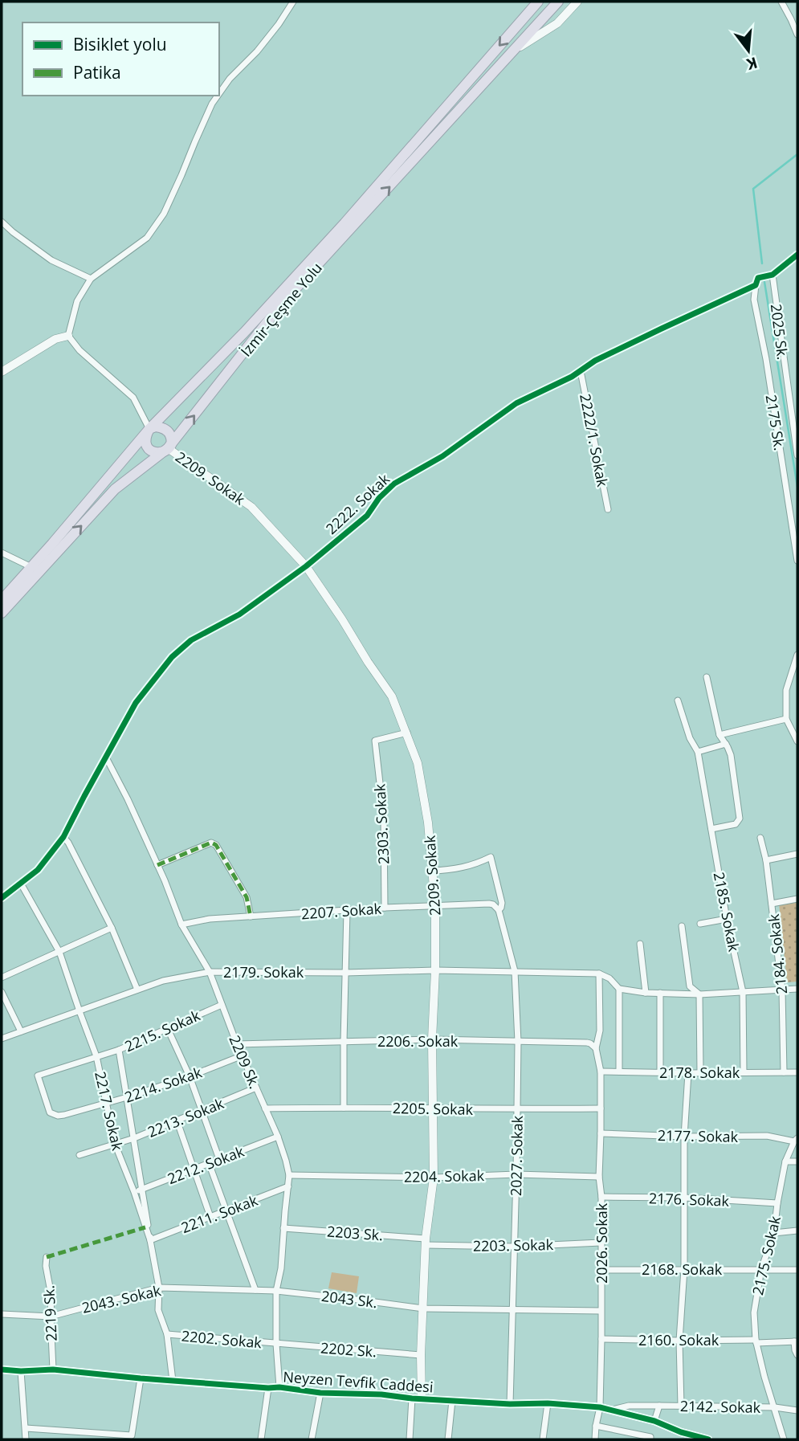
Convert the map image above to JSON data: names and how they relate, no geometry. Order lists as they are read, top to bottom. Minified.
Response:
{"streets":{"highway":["İzmir-Çeşme Yolu"],"street":["2025 Sk.","2175 Sk.","2222/1. Sokak","2209. Sokak","2222. Sokak","2303. Sokak","2207. Sokak","2185. Sokak","2184. Sokak","2179. Sokak","2215. Sokak","2206. Sokak","2209 Sk.","2178. Sokak","2214. Sokak","2205. Sokak","2217. Sokak","2213. Sokak","2177. Sokak","2027. Sokak","2212. Sokak","2204. Sokak","2176. Sokak","2211. Sokak","2203 Sk.","2026. Sokak","2203. Sokak","2175. Sokak","2168. Sokak","2043. Sokak","2043 Sk.","2219 Sk.","2202. Sokak","2160. Sokak","2202 Sk.","Neyzen Tevfik Caddesi","2142. Sokak"]},"crossings":[["İzmir-Çeşme Yolu","2209. Sokak"],["2025 Sk.","2222. Sokak"],["2175 Sk.","2222. Sokak"],["2222/1. Sokak","2222. Sokak"],["2209. Sokak","2222. Sokak"],["2209. Sokak","2303. Sokak"],["2209. Sokak","2207. Sokak"],["2209. Sokak","2179. Sokak"],["2209. Sokak","2206. Sokak"],["2209. Sokak","2205. Sokak"],["2209. Sokak","2027. Sokak"],["2209. Sokak","2204. Sokak"],["2209. Sokak","2203 Sk."],["2209. Sokak","2203. Sokak"],["2209. Sokak","2043 Sk."],["2209. Sokak","2202 Sk."],["2209. Sokak","Neyzen Tevfik Caddesi"],["2222. Sokak","2209 Sk."],["2222. Sokak","2217. Sokak"],["2303. Sokak","2207. Sokak"],["2207. Sokak","2209 Sk."],["2207. Sokak","2027. Sokak"],["2185. Sokak","2178. Sokak"],["2184. Sokak","2178. Sokak"],["2179. Sokak","2209 Sk."],["2179. Sokak","2217. Sokak"],["2179. Sokak","2027. Sokak"],["2179. Sokak","2026. Sokak"],["2215. Sokak","2209 Sk."],["2215. Sokak","2214. Sokak"],["2215. Sokak","2217. Sokak"],["2206. Sokak","2209 Sk."],["2206. Sokak","2027. Sokak"],["2206. Sokak","2026. Sokak"],["2209 Sk.","2214. Sokak"],["2209 Sk.","2205. Sokak"],["2209 Sk.","2213. Sokak"],["2209 Sk.","2212. Sokak"],["2209 Sk.","2204. Sokak"],["2209 Sk.","2211. Sokak"],["2209 Sk.","2203 Sk."],["2209 Sk.","2043. Sokak"],["2209 Sk.","2043 Sk."],["2209 Sk.","2202. Sokak"],["2209 Sk.","2202 Sk."],["2209 Sk.","Neyzen Tevfik Caddesi"],["2178. Sokak","2026. Sokak"],["2214. Sokak","2217. Sokak"],["2205. Sokak","2027. Sokak"],["2205. Sokak","2026. Sokak"],["2217. Sokak","2213. Sokak"],["2217. Sokak","2212. Sokak"],["2217. Sokak","2211. Sokak"],["2217. Sokak","2043. Sokak"],["2217. Sokak","2202. Sokak"],["2217. Sokak","Neyzen Tevfik Caddesi"],["2177. Sokak","2026. Sokak"],["2177. Sokak","2175. Sokak"],["2027. Sokak","2204. Sokak"],["2027. Sokak","2203. Sokak"],["2027. Sokak","Neyzen Tevfik Caddesi"],["2204. Sokak","2026. Sokak"],["2176. Sokak","2026. Sokak"],["2176. Sokak","2175. Sokak"],["2203 Sk.","2203. Sokak"],["2026. Sokak","2203. Sokak"],["2026. Sokak","2168. Sokak"],["2026. Sokak","2160. Sokak"],["2026. Sokak","Neyzen Tevfik Caddesi"],["2175. Sokak","2168. Sokak"],["2175. Sokak","2160. Sokak"],["2175. Sokak","2142. Sokak"],["2043. Sokak","2043 Sk."],["2043. Sokak","2219 Sk."],["2219 Sk.","Neyzen Tevfik Caddesi"],["2202. Sokak","2202 Sk."],["Neyzen Tevfik Caddesi","2142. Sokak"]],"legend":["Bisiklet yolu","Patika"],"north":"bottom"}
